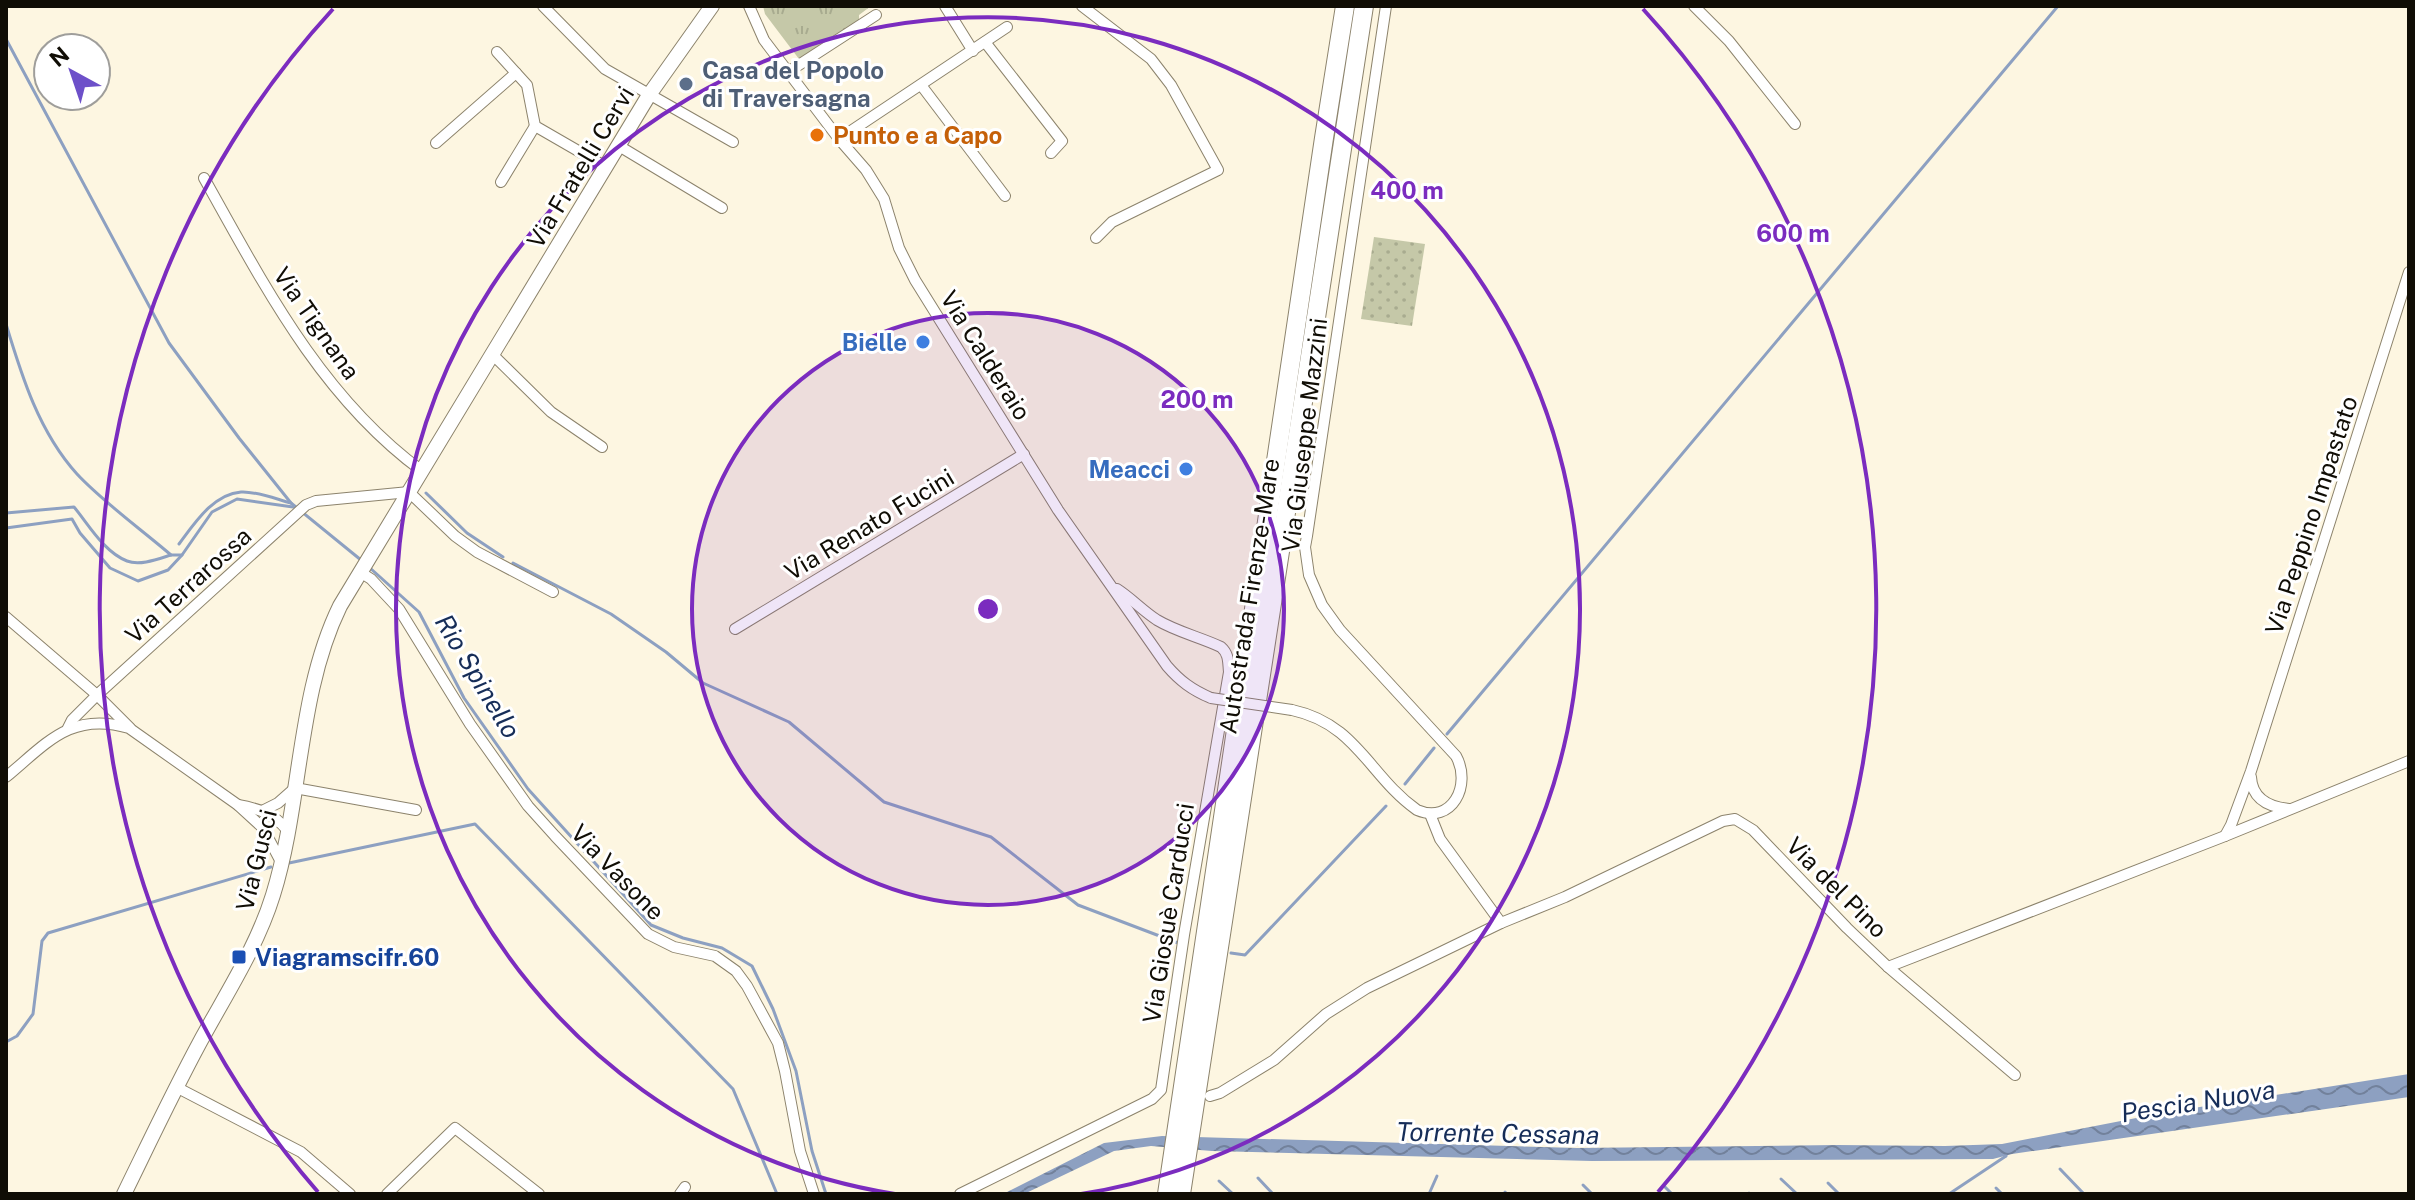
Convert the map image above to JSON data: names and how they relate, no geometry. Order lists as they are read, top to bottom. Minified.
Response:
{"streets":{"highway":["Autostrada Firenze-Mare"],"street":["Via Fratelli Cervi","Via Tignana","Via Calderaio","Via Giuseppe Mazzini","Via Peppino Impastato","Via Renato Fucini","Via Terrarossa","Via Gusci","Via Vasone","Via del Pino","Via Giosuè Carducci"]},"crossings":[["Via Fratelli Cervi","Via Tignana"],["Via Fratelli Cervi","Via Terrarossa"],["Via Fratelli Cervi","Via Gusci"],["Via Fratelli Cervi","Via Vasone"],["Via Calderaio","Via Giuseppe Mazzini"],["Via Calderaio","Via Renato Fucini"],["Via Calderaio","Via Giosuè Carducci"],["Via Peppino Impastato","Via del Pino"],["Via Gusci","Via Vasone"]],"water":["Rio Spinello","Pescia Nuova","Torrente Cessana"],"places":{"other":["Casa del Popolo di Traversagna","Punto e a Capo","Bielle","Meacci"],"transit":["Viagramscifr.60"]},"north":"top left","rings":["400 m","600 m","200 m"]}
